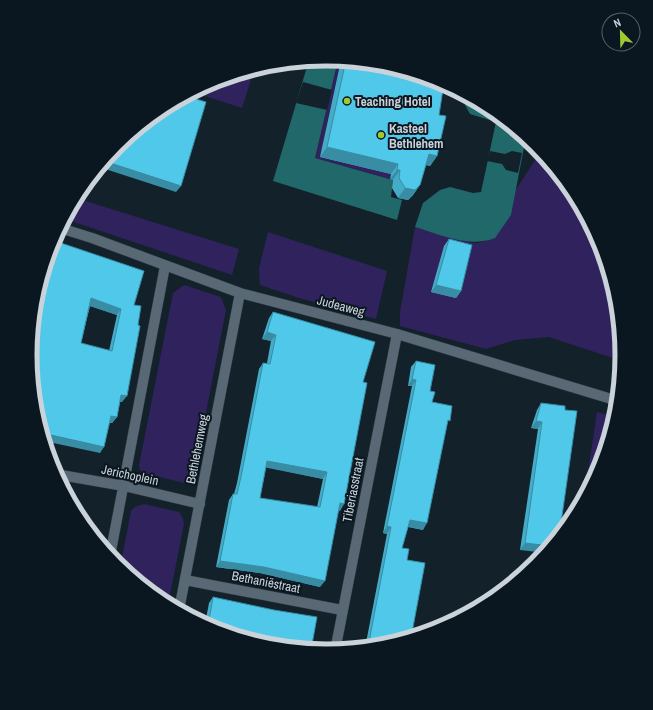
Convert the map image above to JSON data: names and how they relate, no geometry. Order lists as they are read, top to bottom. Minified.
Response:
{"streets":{"street":["Judeaweg","Bethlehemweg","Jerichoplein","Tiberiasstraat","Bethaniëstraat"]},"crossings":[["Judeaweg","Bethlehemweg"],["Judeaweg","Tiberiasstraat"],["Bethlehemweg","Jerichoplein"],["Bethlehemweg","Bethaniëstraat"],["Tiberiasstraat","Bethaniëstraat"]],"places":["Teaching Hotel","Kasteel Bethlehem"],"north":"top left"}
